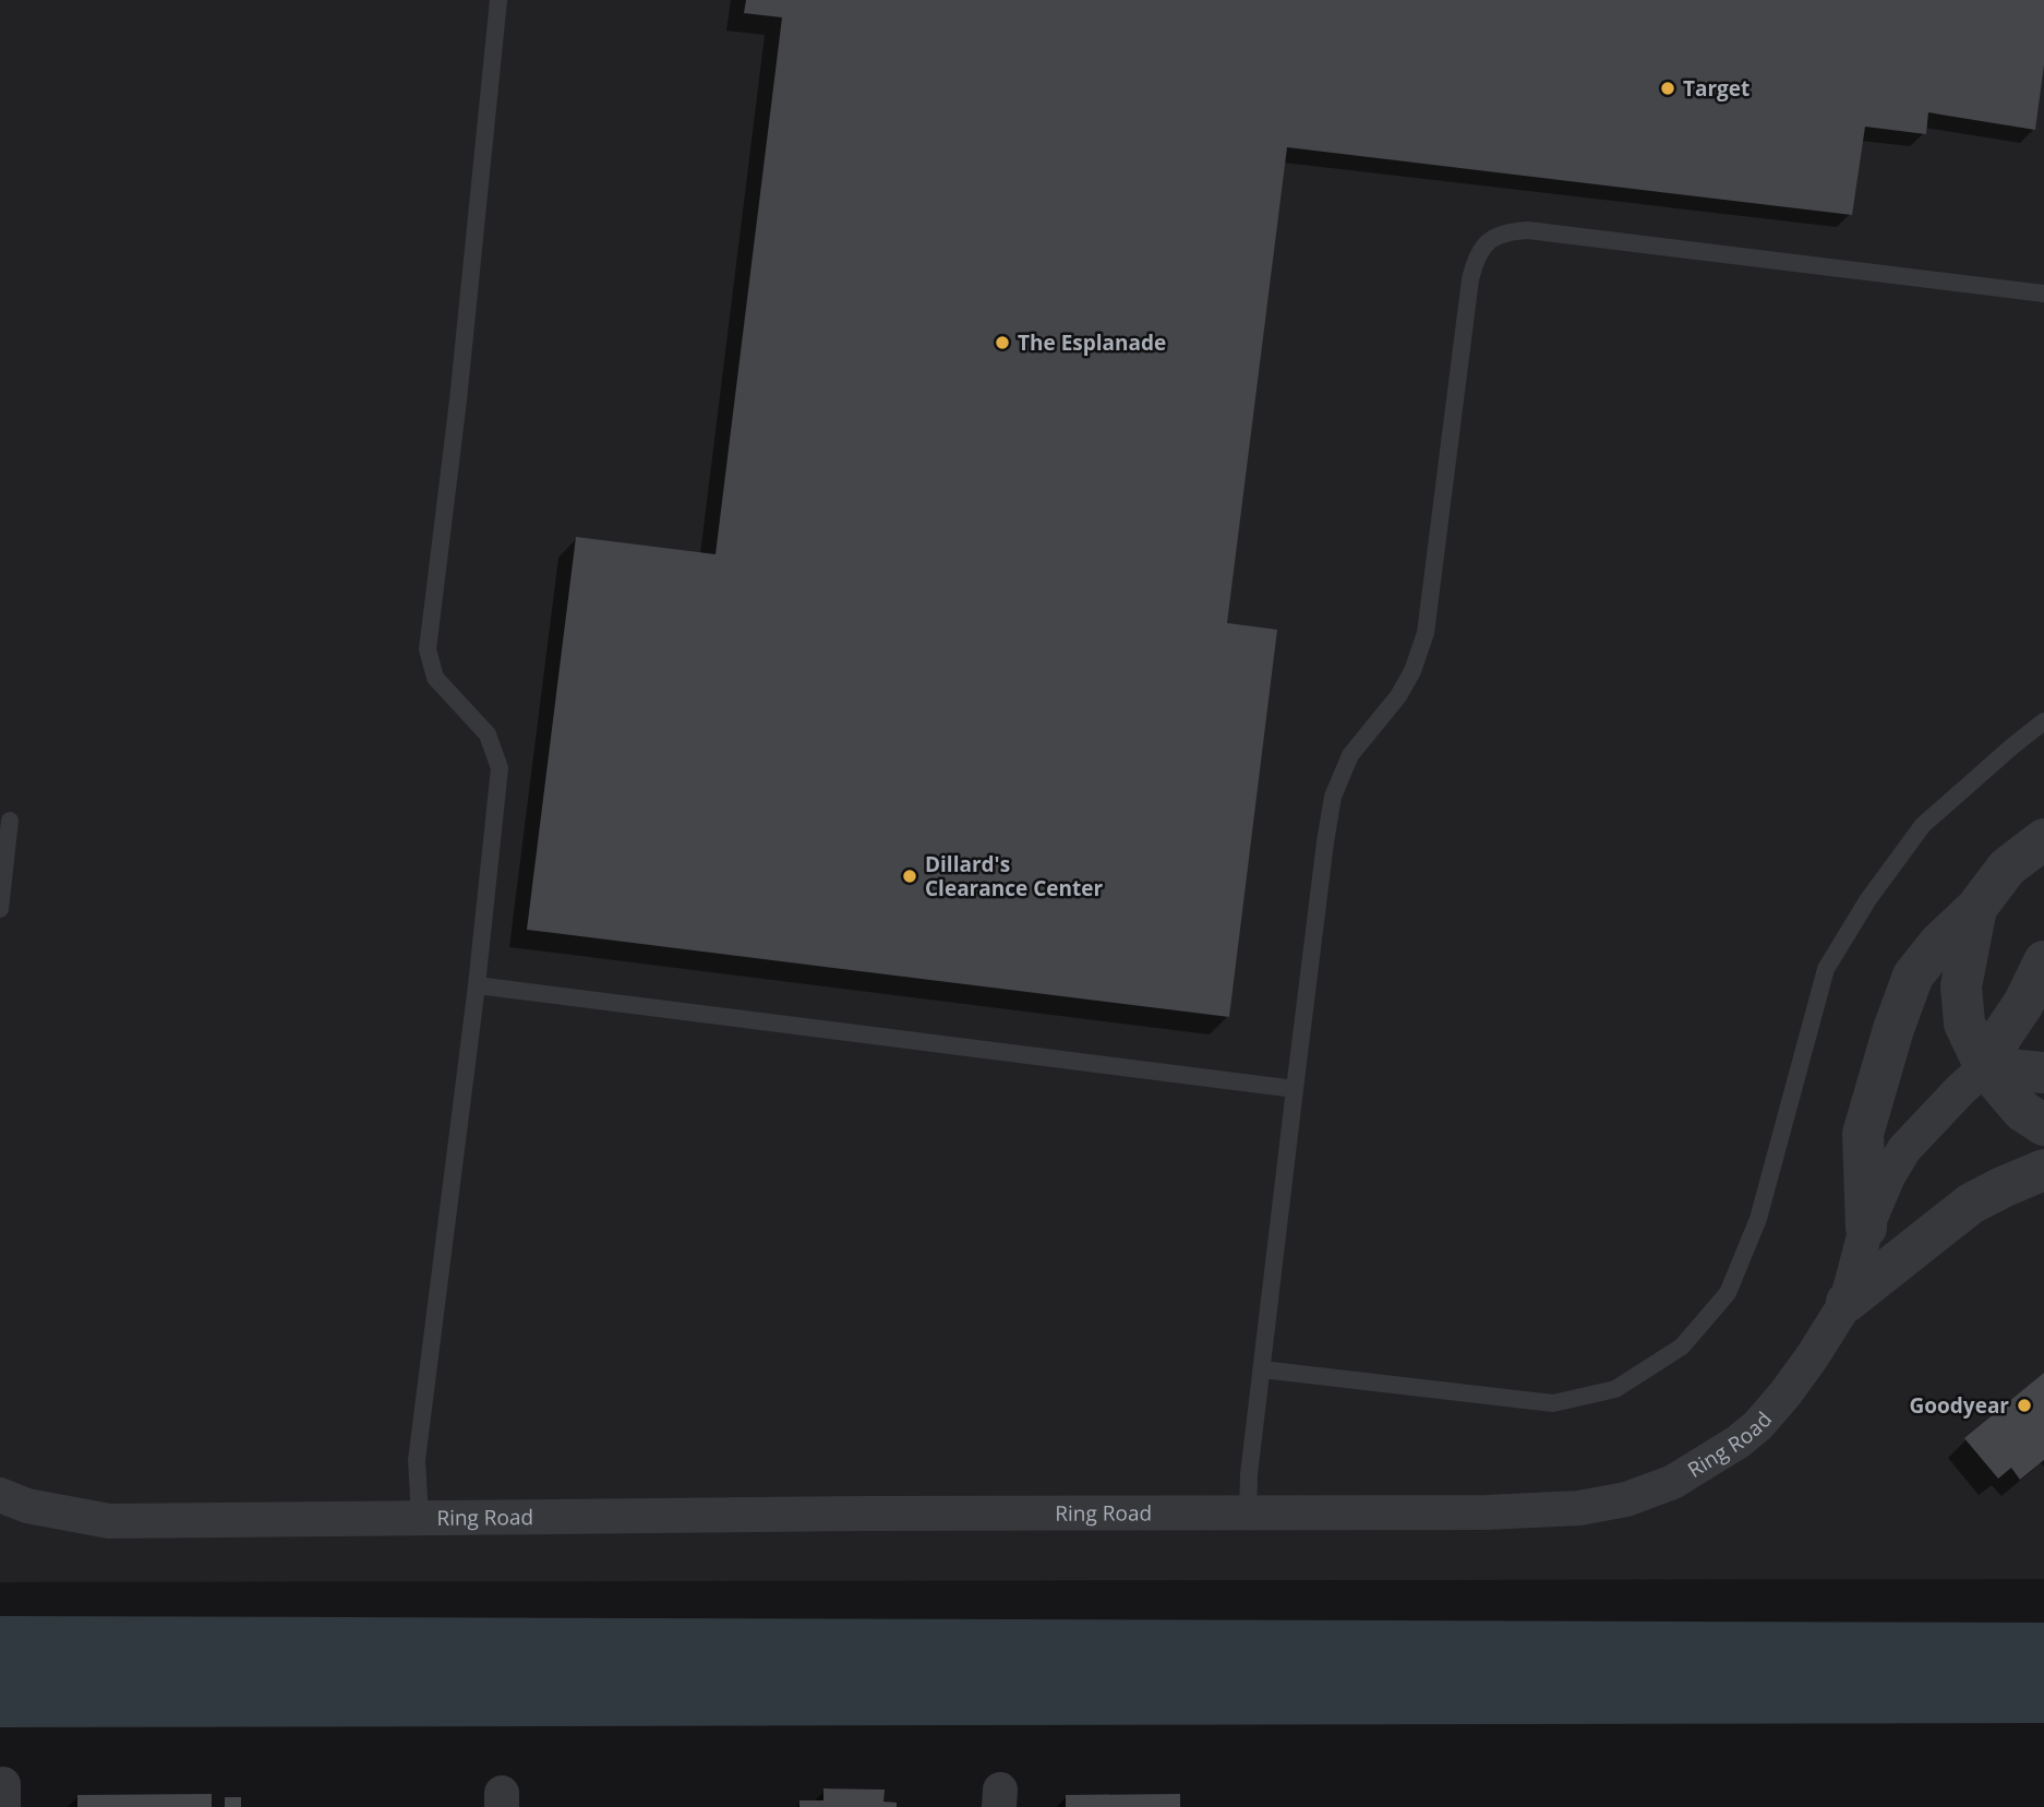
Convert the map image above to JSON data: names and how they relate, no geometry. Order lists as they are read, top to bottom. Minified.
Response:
{"streets":{"street":["Ring Road"]},"places":["Target","The Esplanade","Dillard's Clearance Center","Goodyear"]}
